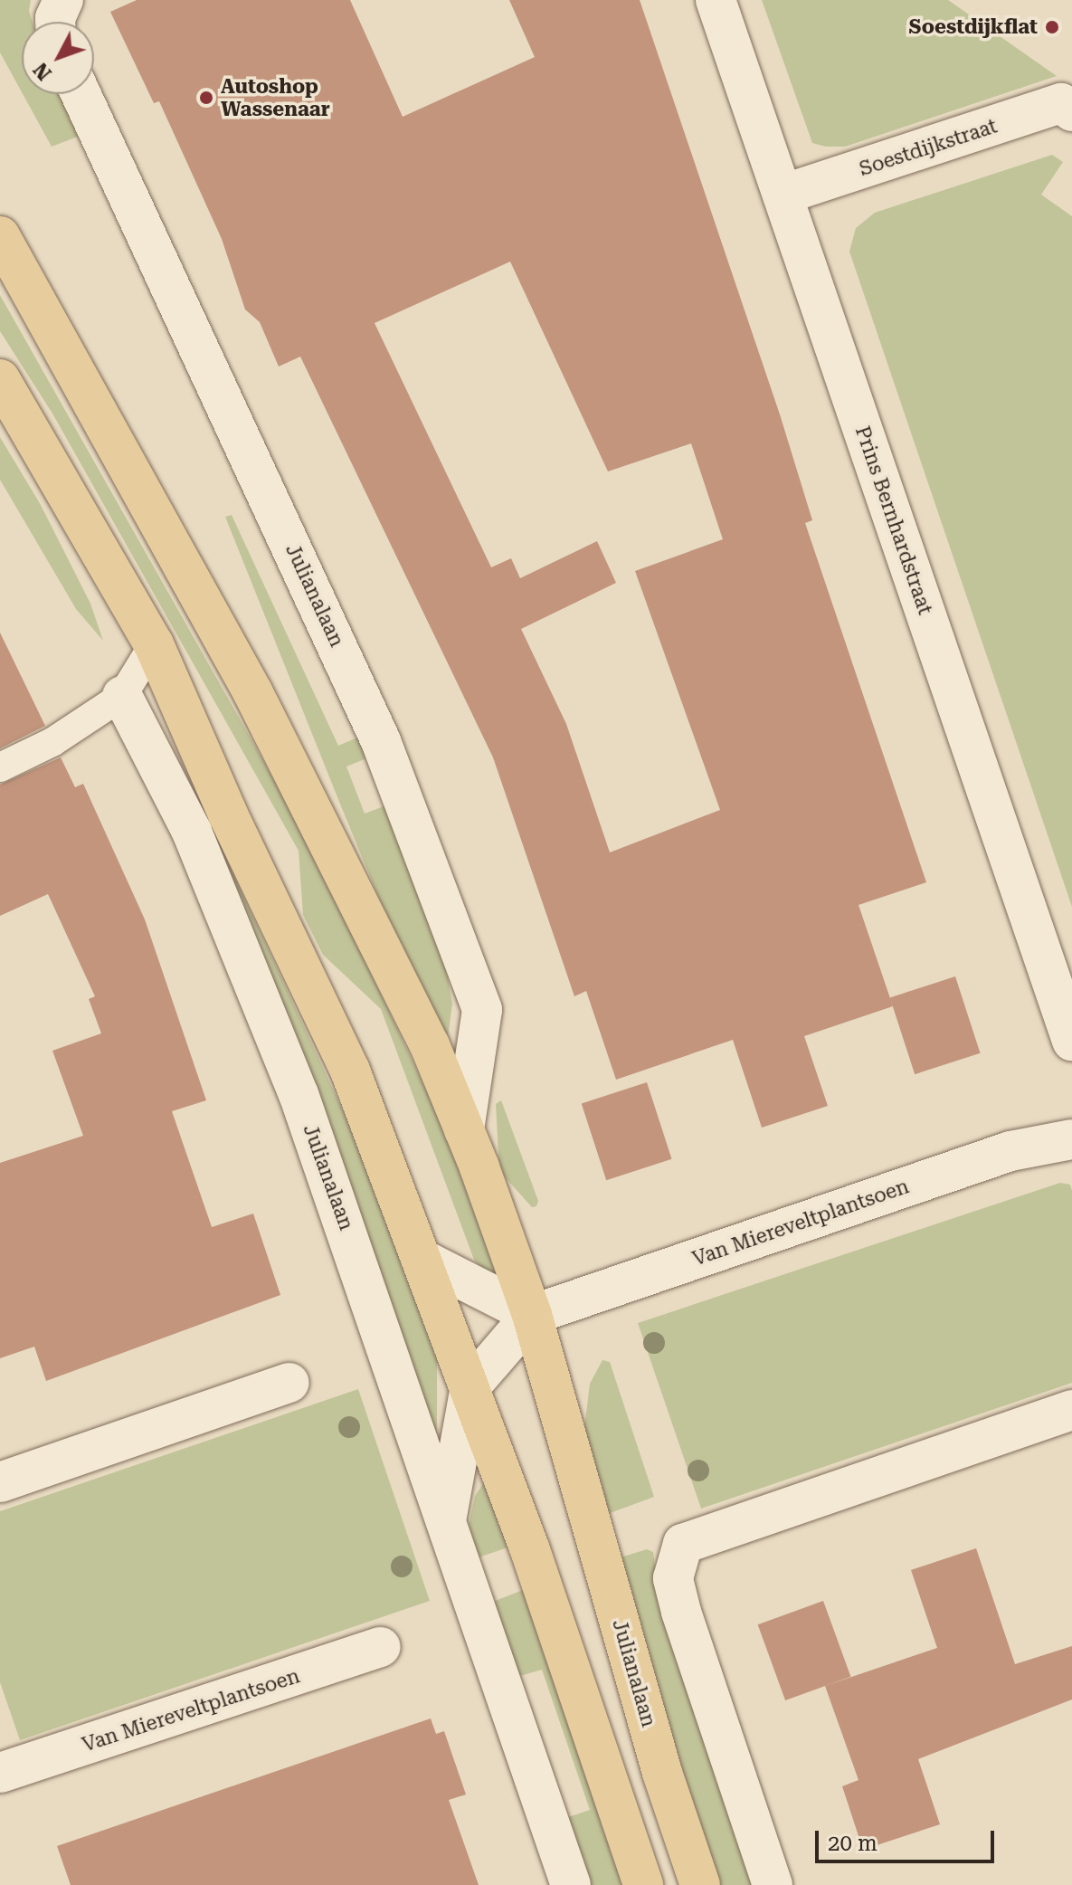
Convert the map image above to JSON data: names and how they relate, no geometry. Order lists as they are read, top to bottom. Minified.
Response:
{"streets":{"main road":["Julianalaan"],"street":["Soestdijkstraat","Prins Bernhardstraat","Van Miereveltplantsoen"]},"crossings":[["Soestdijkstraat","Prins Bernhardstraat"],["Julianalaan","Van Miereveltplantsoen"]],"places":["Soestdijkflat","Autoshop Wassenaar"],"scale_bar":"20 m","north":"bottom left"}
